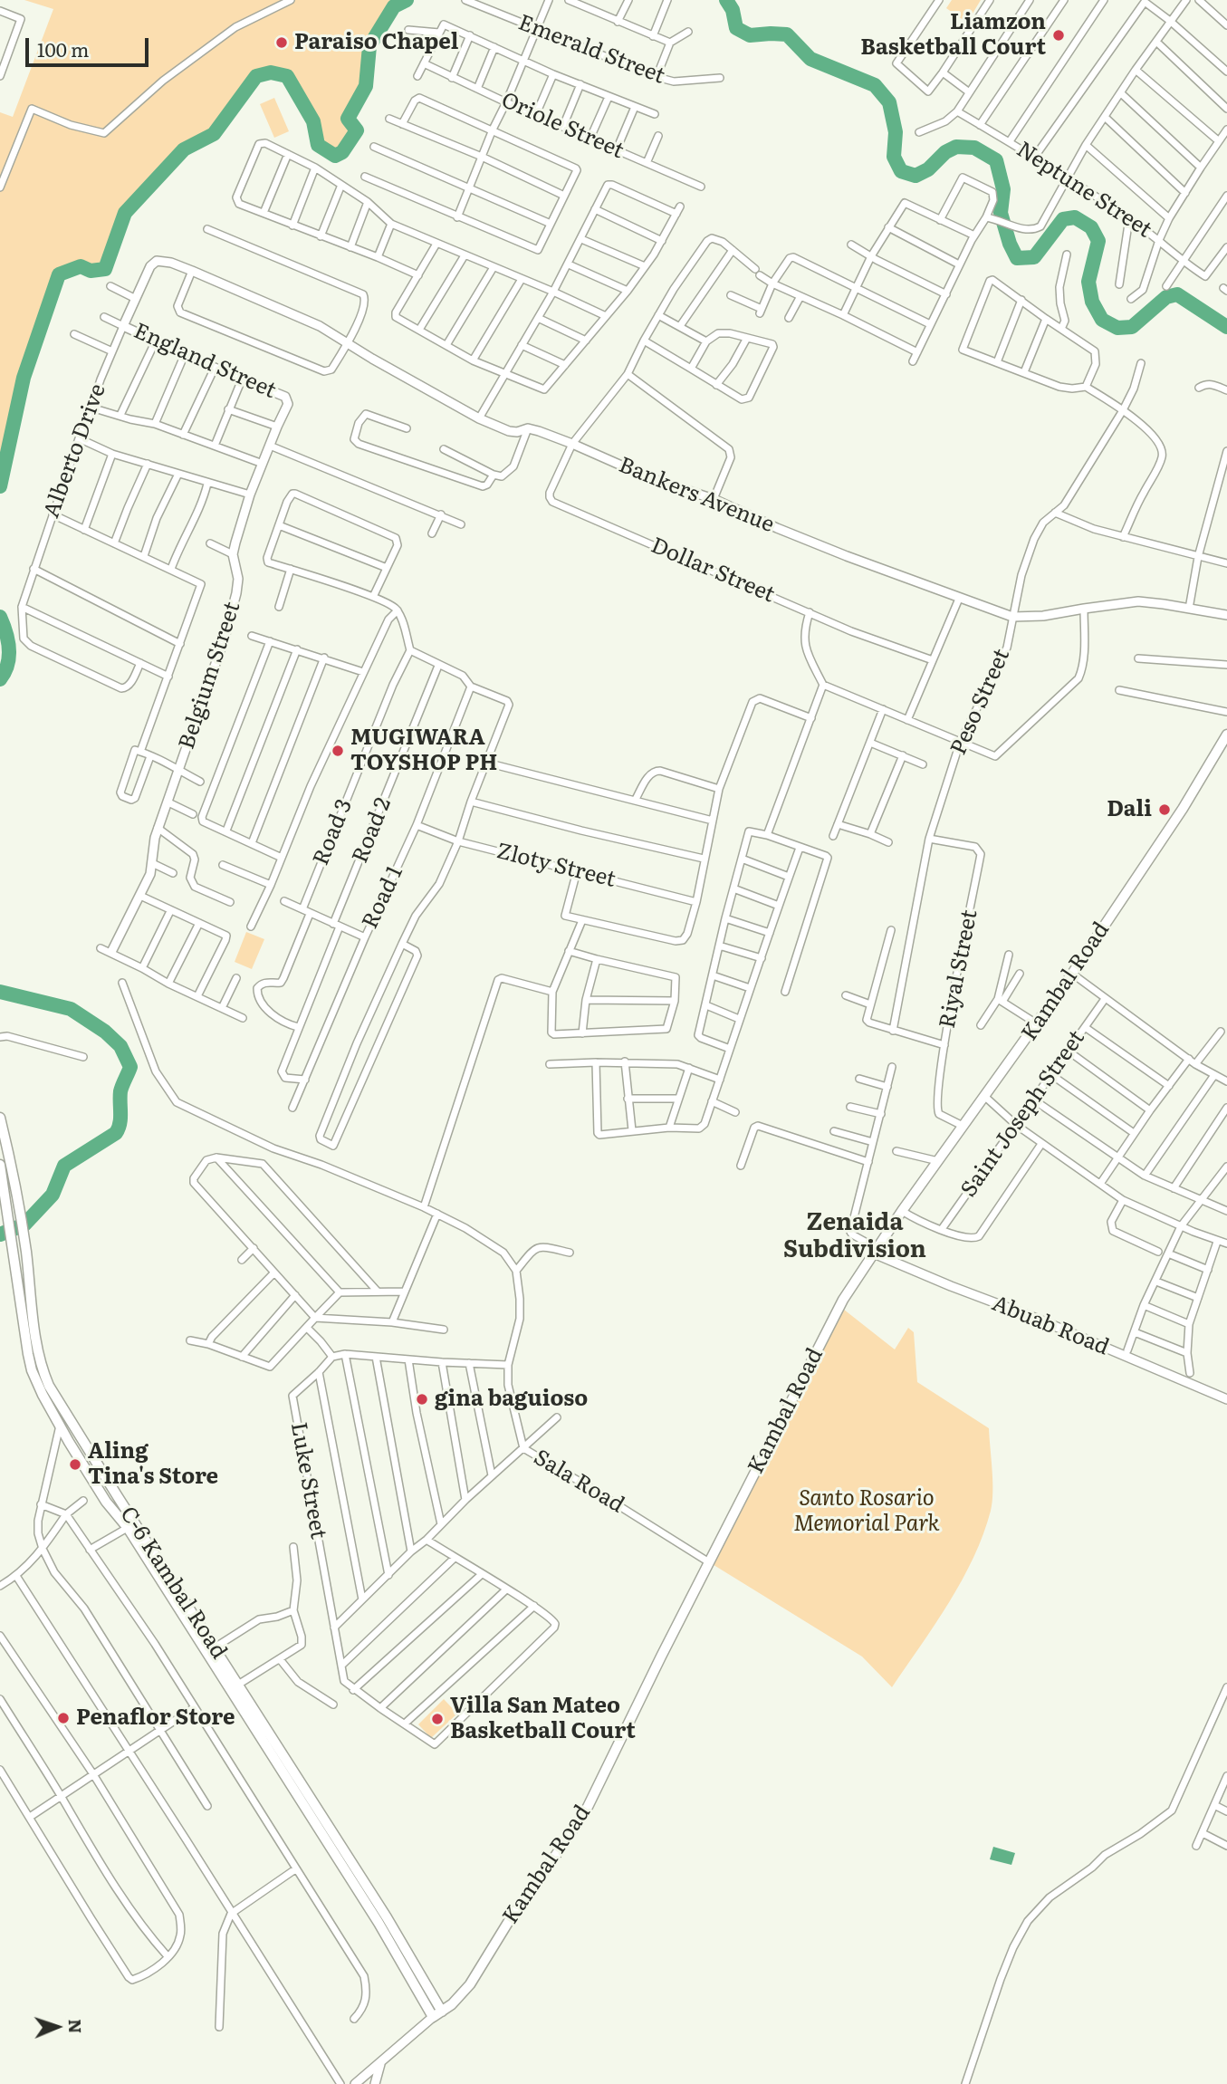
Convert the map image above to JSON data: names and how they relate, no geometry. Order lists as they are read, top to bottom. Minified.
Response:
{"streets":{"main road":["Kambal Road","C-6 Kambal Road"],"street":["Emerald Street","Oriole Street","Neptune Street","England Street","Alberto Drive","Bankers Avenue","Dollar Street","Belgium Street","Peso Street","Road 2","Road 3","Zloty Street","Road 1","Riyal Street","Saint Joseph Street","Abuab Road","Luke Street","Sala Road"]},"crossings":[["England Street","Alberto Drive"],["England Street","Belgium Street"],["Alberto Drive","Bankers Avenue"],["Bankers Avenue","Dollar Street"],["Bankers Avenue","Peso Street"],["Peso Street","Riyal Street"],["Road 2","Road 1"],["Zloty Street","Road 1"],["Riyal Street","Kambal Road"],["Kambal Road","Abuab Road"],["Kambal Road","Sala Road"],["Kambal Road","C-6 Kambal Road"]],"districts":["Zenaida Subdivision"],"parks":["Santo Rosario Memorial Park"],"places":["Liamzon Basketball Court","Paraiso Chapel","MUGIWARA TOYSHOP PH","Dali","gina baguioso","Aling Tina's Store","Penaflor Store","Villa San Mateo Basketball Court"],"scale_bar":"100 m","north":"right"}
